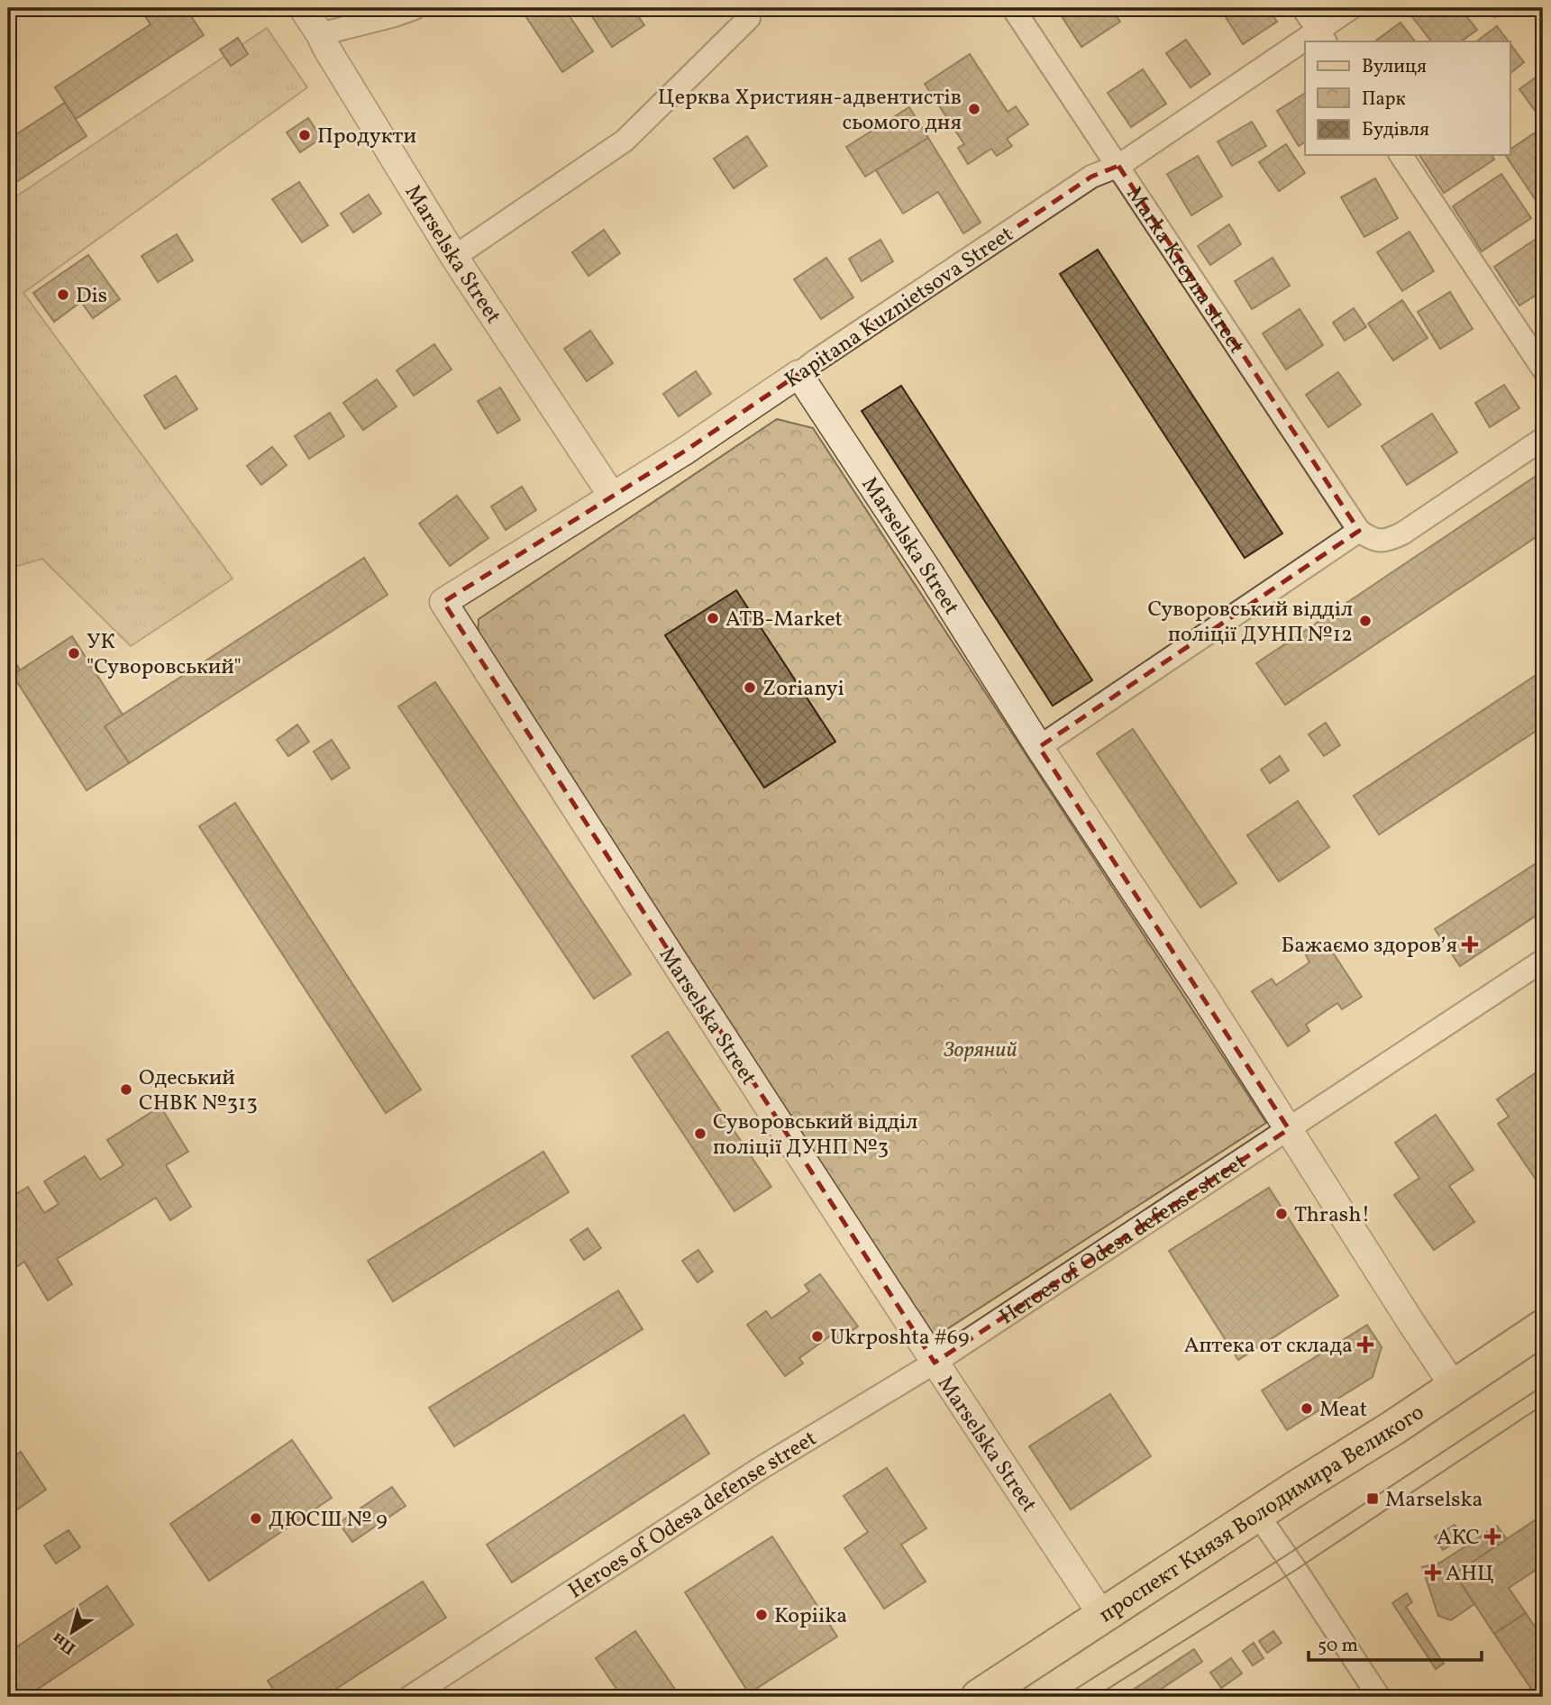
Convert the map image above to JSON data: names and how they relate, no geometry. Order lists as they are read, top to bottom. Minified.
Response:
{"streets":{"main road":["проспект Князя Володимира Великого"],"street":["Marselska Street","Marka Kreyna street","Kapitana Kuznietsova Street","Heroes of Odesa defense street"]},"crossings":[["Marselska Street","Kapitana Kuznietsova Street"],["Marselska Street","Heroes of Odesa defense street"],["Marselska Street","проспект Князя Володимира Великого"],["Marka Kreyna street","Kapitana Kuznietsova Street"]],"parks":["Зоряний"],"places":{"other":["Церква Християн-адвентистів сьомого дня","Продукти","Dis","ATB-Market","Суворовський відділ поліції ДУНП №12","УК \"Суворовський\"","Zorianyi","Одеський СНВК №313","Суворовський відділ поліції ДУНП №3","Thrash!","Ukrposhta #69","Meat","ДЮСШ № 9","Kopiika"],"health":["Бажаємо здоровʼя","Аптека от склада","АКС","АНЦ"],"transit":["Marselska"]},"legend":["Вулиця","Парк","Будівля"],"scale_bar":"50 m","north":"bottom left"}
